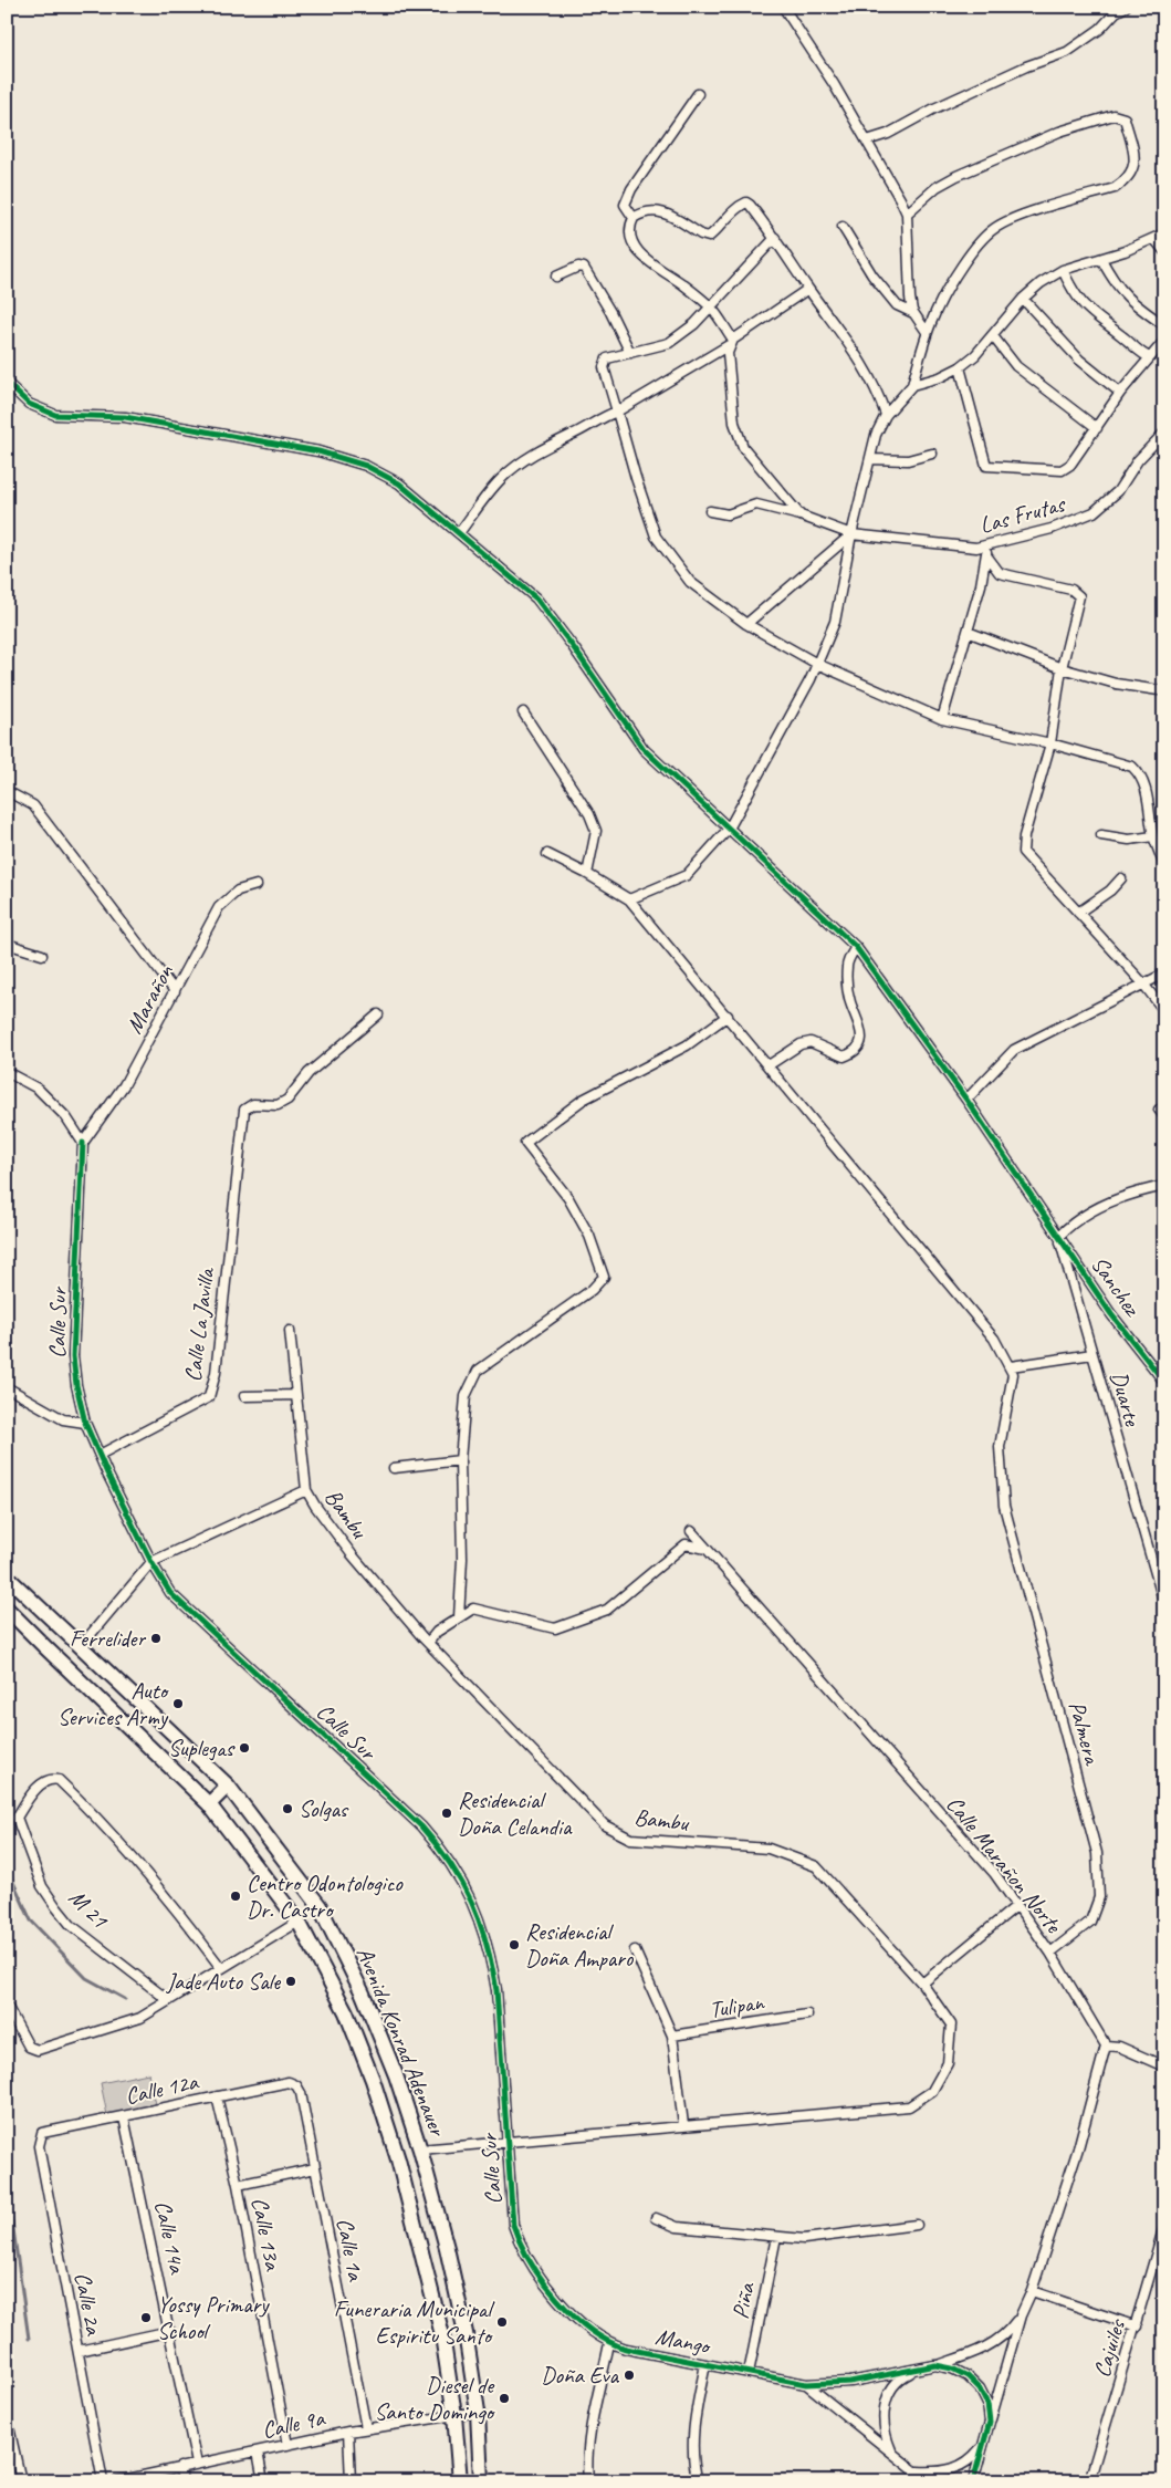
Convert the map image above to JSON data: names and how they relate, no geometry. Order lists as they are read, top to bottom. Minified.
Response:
{"streets":{"main road":["Avenida Konrad Adenauer"],"street":["Las Frutas","Marañon","Sanchez","Calle Sur","Calle La Javilla","Duarte","Bambu","Palmera","Calle Marañon Norte","M 21","Tulipan","Calle 12a","Calle 13a","Calle 14a","Calle 1a","Piña","Calle 2a","Mango","Cajuiles","Calle 9a"]},"crossings":[["Marañon","Calle Sur"],["Sanchez","Duarte"],["Calle Sur","Calle La Javilla"],["Calle Sur","Mango"],["Palmera","Calle Marañon Norte"],["Avenida Konrad Adenauer","Calle 9a"],["Calle 12a","Calle 13a"],["Calle 12a","Calle 14a"],["Calle 12a","Calle 1a"],["Calle 12a","Calle 2a"],["Calle 13a","Calle 9a"],["Calle 14a","Calle 9a"],["Calle 1a","Calle 9a"],["Piña","Mango"]],"places":["Ferrelider","Auto Services Army","Suplegas","Solgas","Residencial Doña Celandia","Centro Odontologico Dr. Castro","Residencial Doña Amparo","Jade Auto Sale","Yossy Primary School","Funeraria Municipal Espiritu Santo","Doña Eva","Diesel de Santo Domingo"]}
